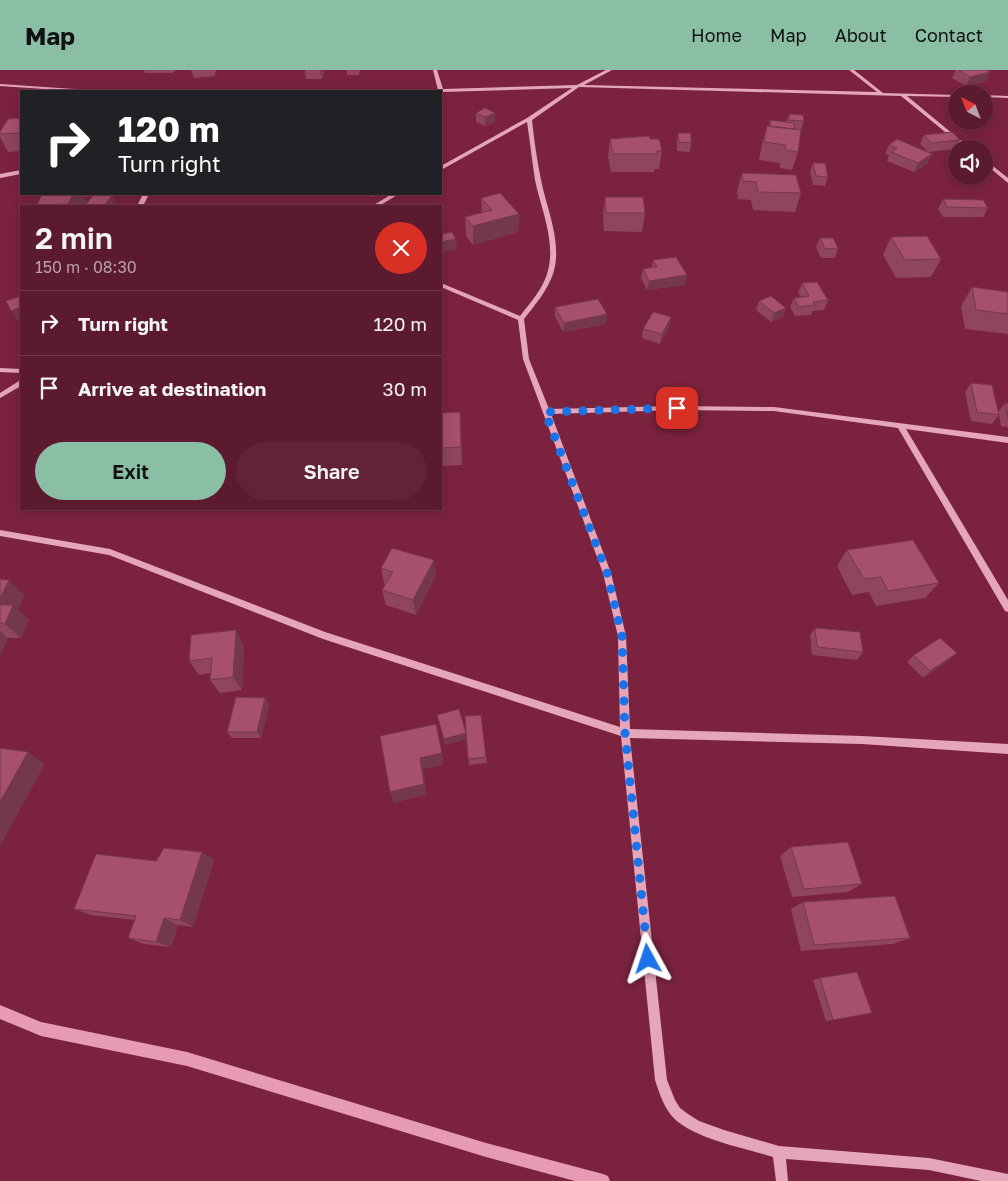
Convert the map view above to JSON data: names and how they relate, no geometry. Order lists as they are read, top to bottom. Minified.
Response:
{"north":"top left","page":{"header":"Map","nav":["Home","Map","About","Contact"],"turn":["120 m","Turn right"],"heading":["2 min","150 m · 08:30"],"list":[{"name":"Turn right","value":"120 m"},{"name":"Arrive at destination","value":"30 m"}],"buttons":["Exit","Share"]}}
